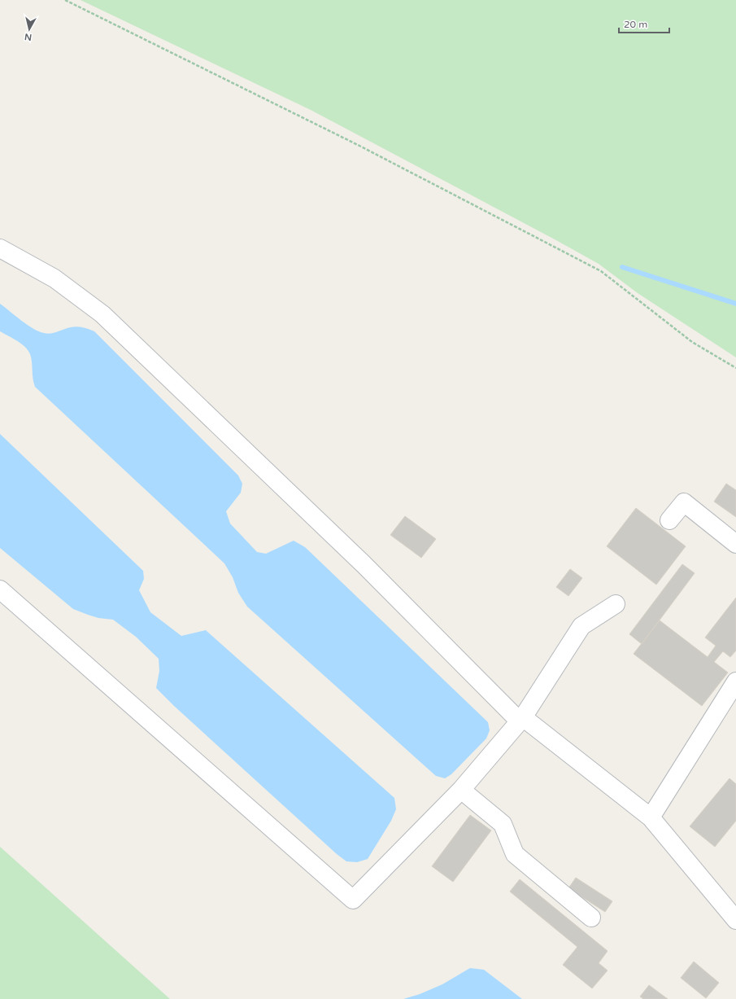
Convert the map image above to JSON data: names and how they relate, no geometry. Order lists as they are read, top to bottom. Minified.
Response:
{"scale_bar":"20 m","north":"bottom"}
